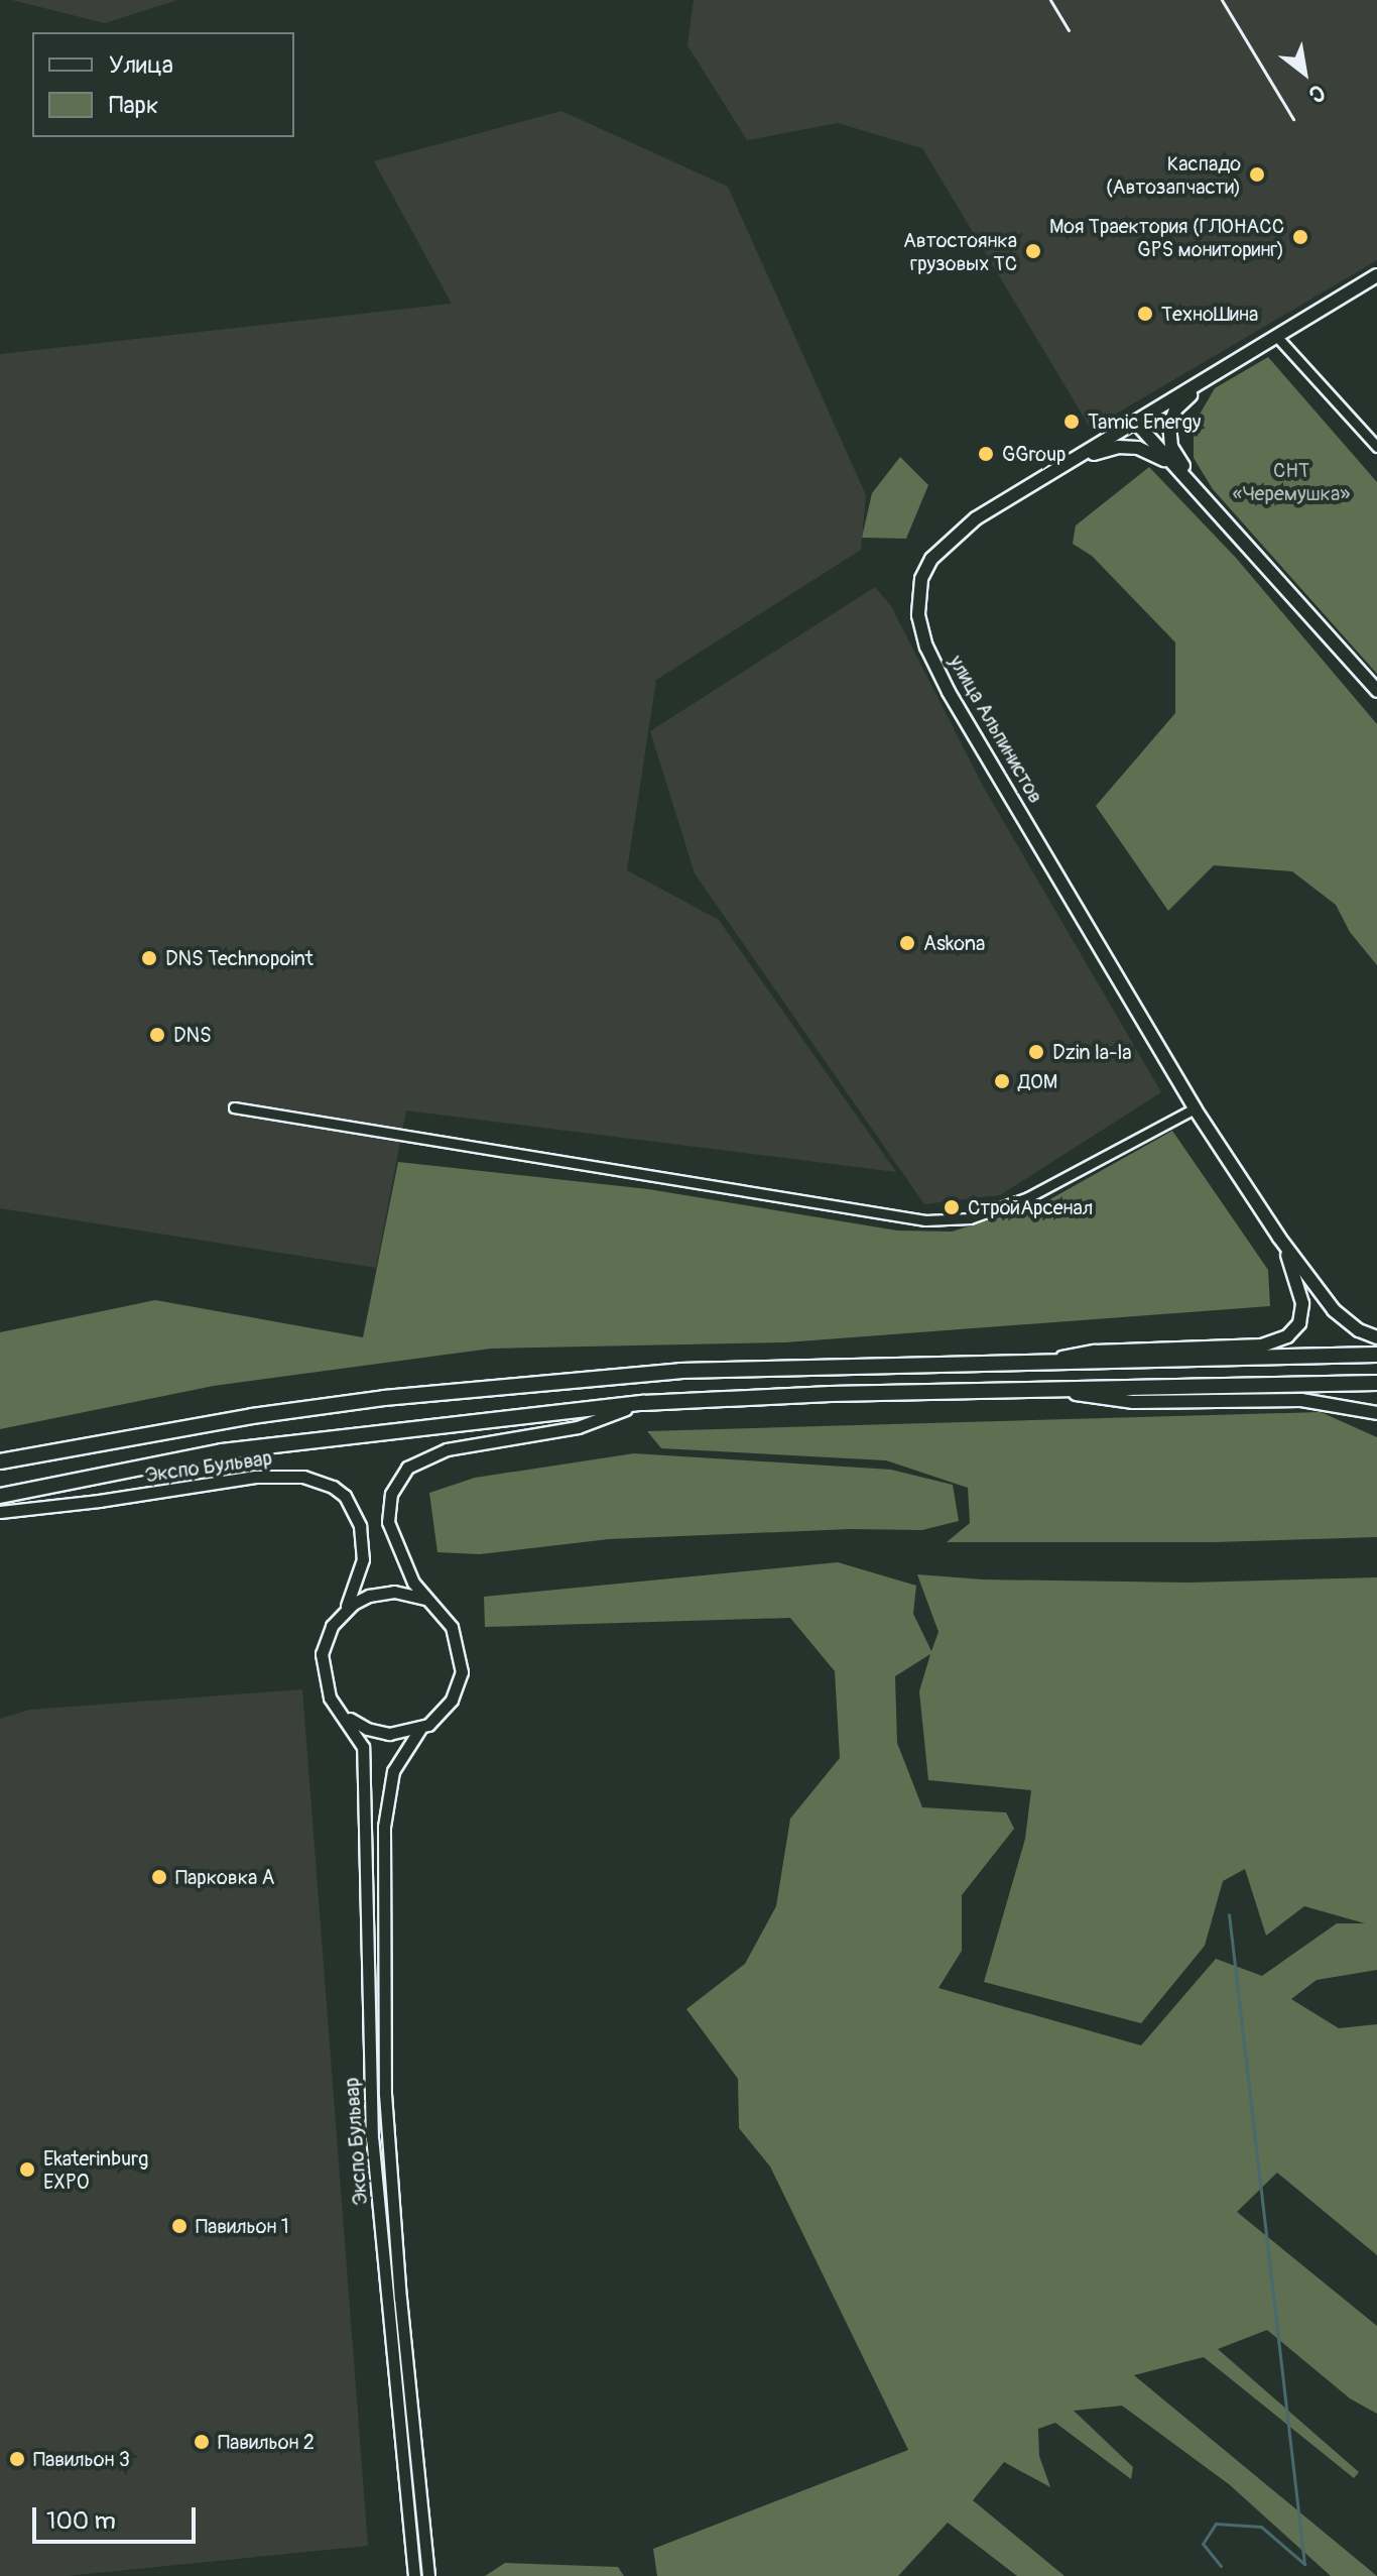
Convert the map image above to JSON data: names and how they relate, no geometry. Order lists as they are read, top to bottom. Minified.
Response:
{"streets":{"main road":["улица Альпинистов"],"street":["Экспо Бульвар"]},"parks":["СНТ «Черемушка»"],"places":["Каспадо (Автозапчасти)","Моя Траектория (ГЛОНАСС GPS мониторинг)","Автостоянка грузовых ТС","ТехноШина","Tamic Energy","GGroup","Askona","DNS Technopoint","DNS","Dzin la-la","ДОМ","СтройАрсенал","Парковка A","Ekaterinburg EXPO","Павильон 1","Павильон 2","Павильон 3"],"legend":["Улица","Парк"],"scale_bar":"100 m","north":"bottom right"}
